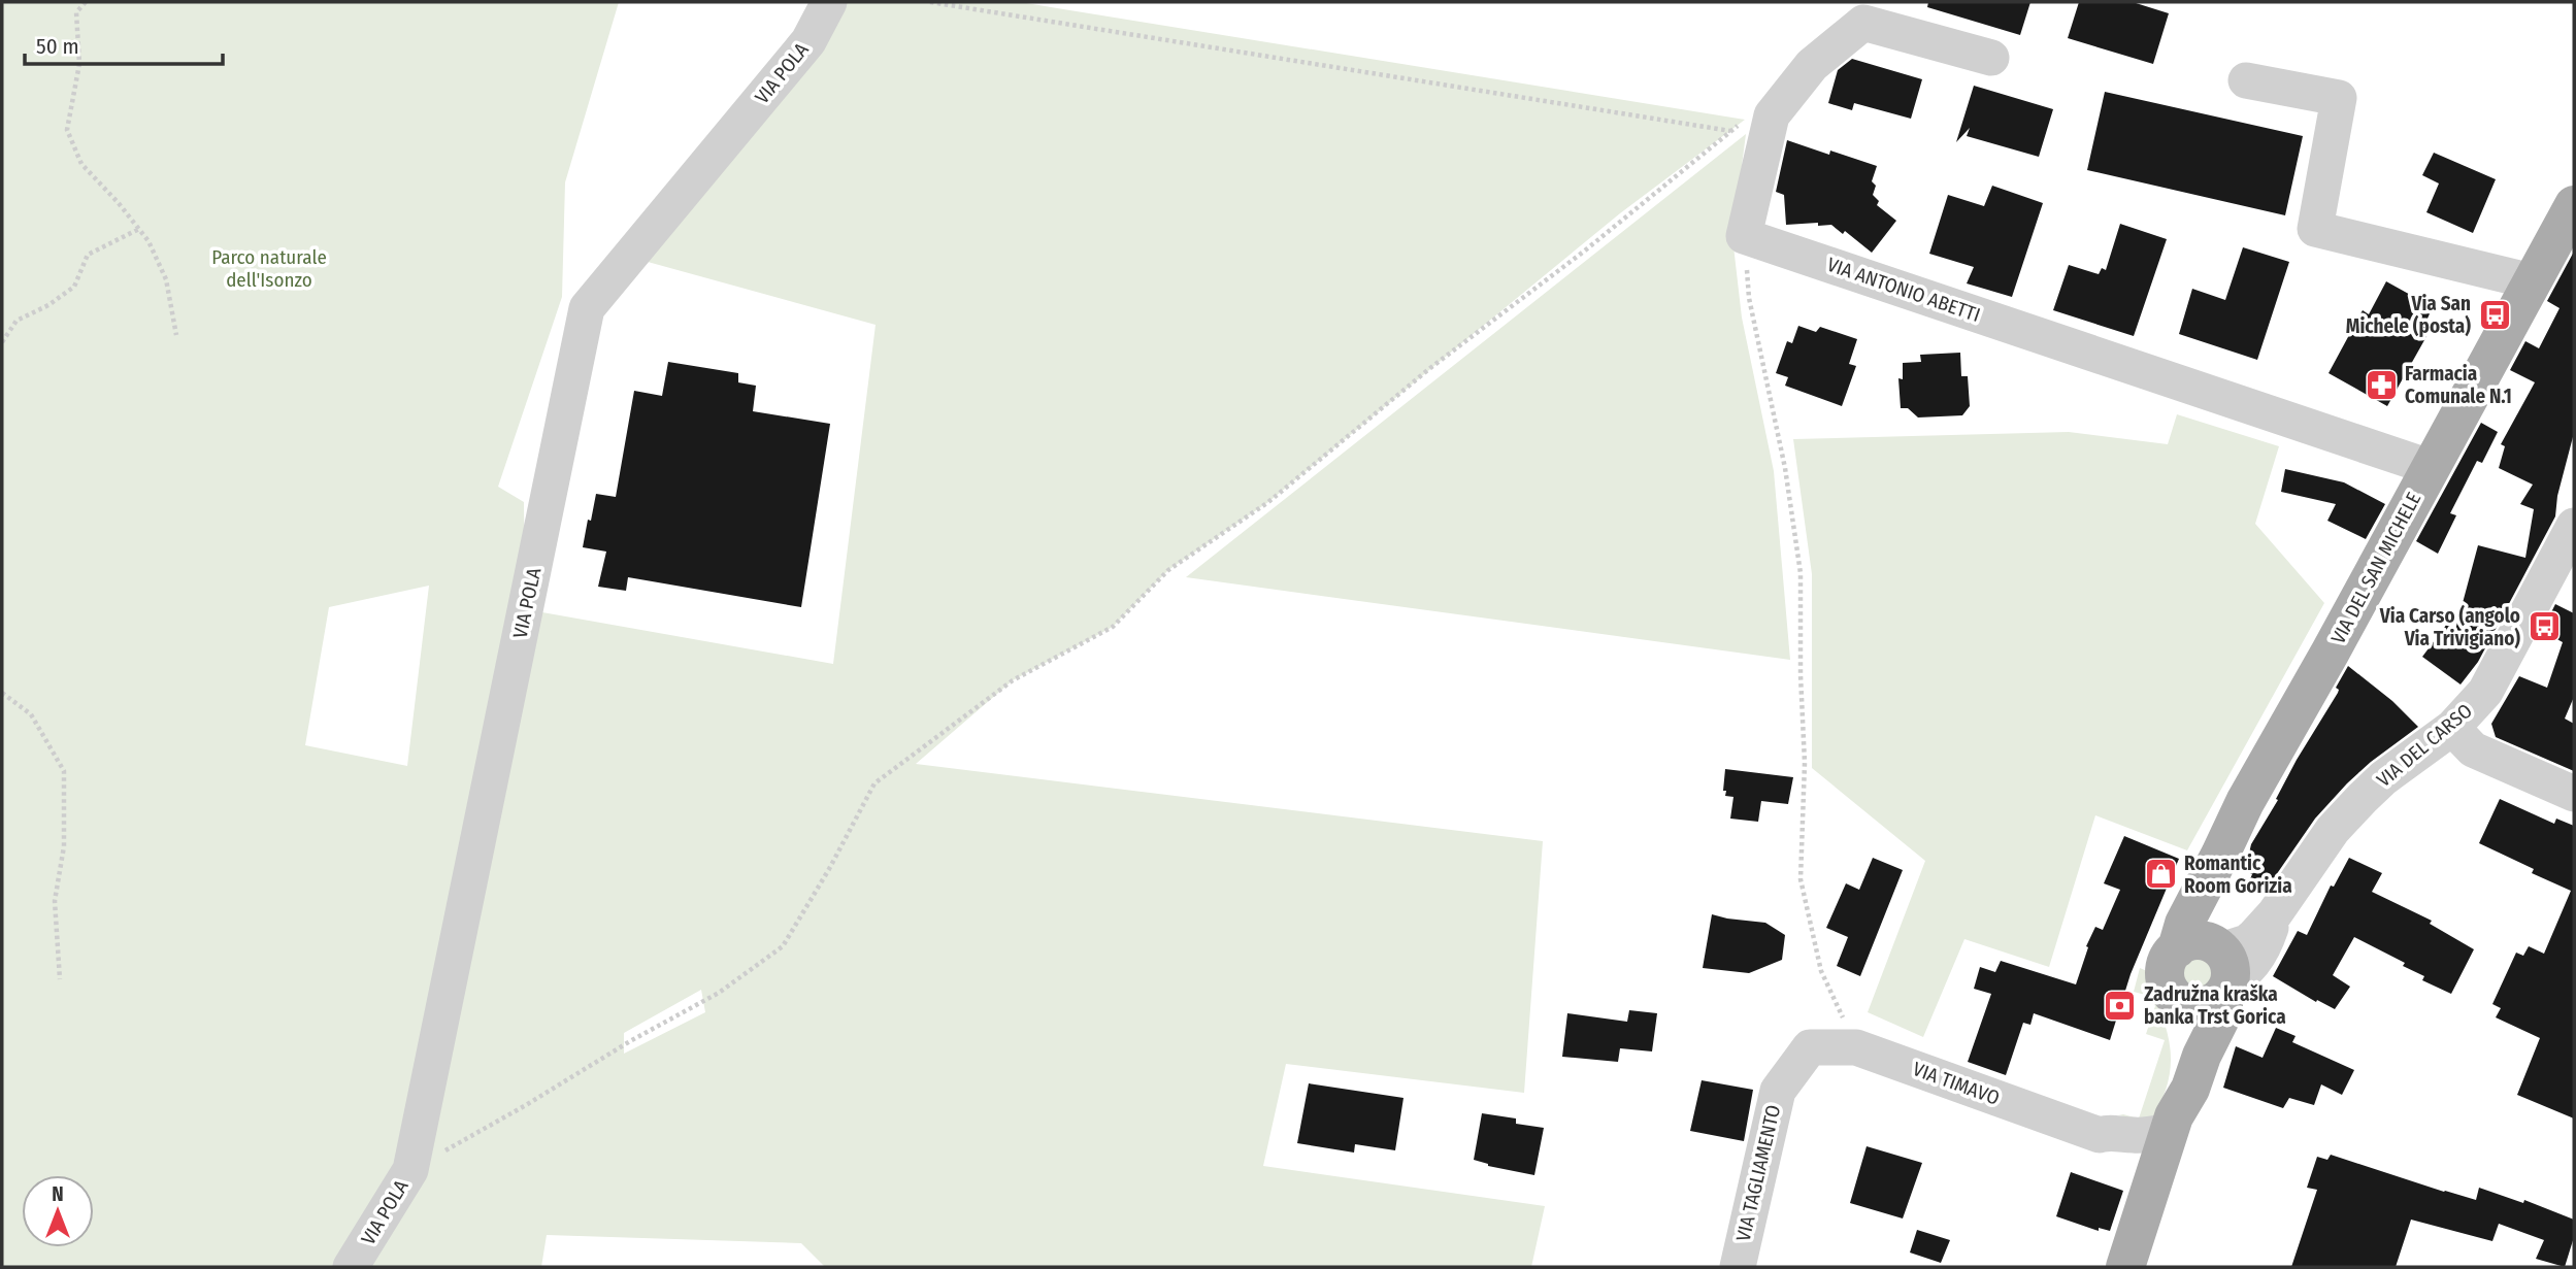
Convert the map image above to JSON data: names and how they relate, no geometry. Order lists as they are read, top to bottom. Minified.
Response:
{"streets":{"main road":["VIA DEL SAN MICHELE"],"street":["VIA POLA","VIA ANTONIO ABETTI","VIA DEL CARSO","VIA TIMAVO","VIA TAGLIAMENTO"]},"crossings":[["VIA ANTONIO ABETTI","VIA DEL SAN MICHELE"],["VIA DEL SAN MICHELE","VIA DEL CARSO"],["VIA DEL SAN MICHELE","VIA TIMAVO"],["VIA TIMAVO","VIA TAGLIAMENTO"]],"parks":["Parco naturale dell'Isonzo"],"places":{"bus stop":["Via San Michele (posta)","Via Carso (angolo Via Trivigiano)"],"pharmacy":["Farmacia Comunale N.1"],"shop":["Romantic Room Gorizia"],"bank":["Zadružna kraška banka Trst Gorica"]},"scale_bar":"50 m","north":"top"}
